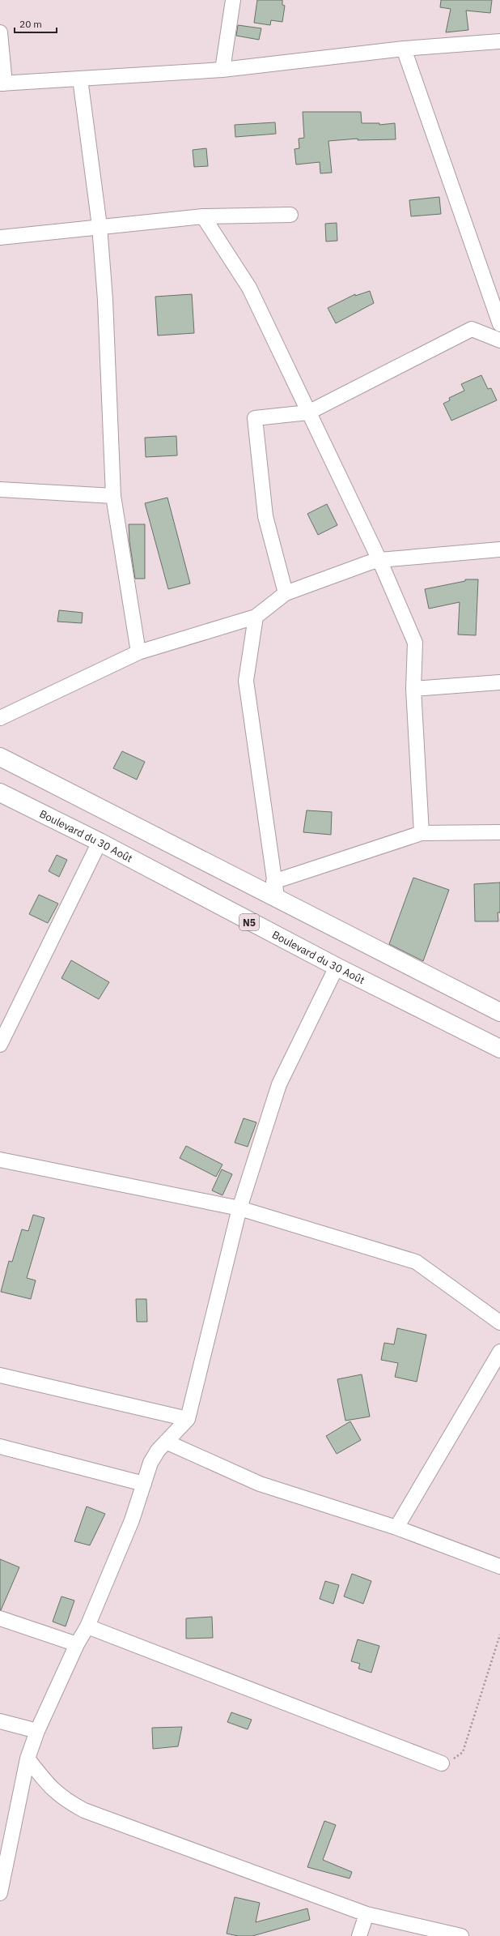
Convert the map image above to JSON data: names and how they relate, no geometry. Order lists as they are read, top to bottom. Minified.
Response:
{"streets":{"highway":["Boulevard du 30 Août","N5"]},"scale_bar":"20 m"}
